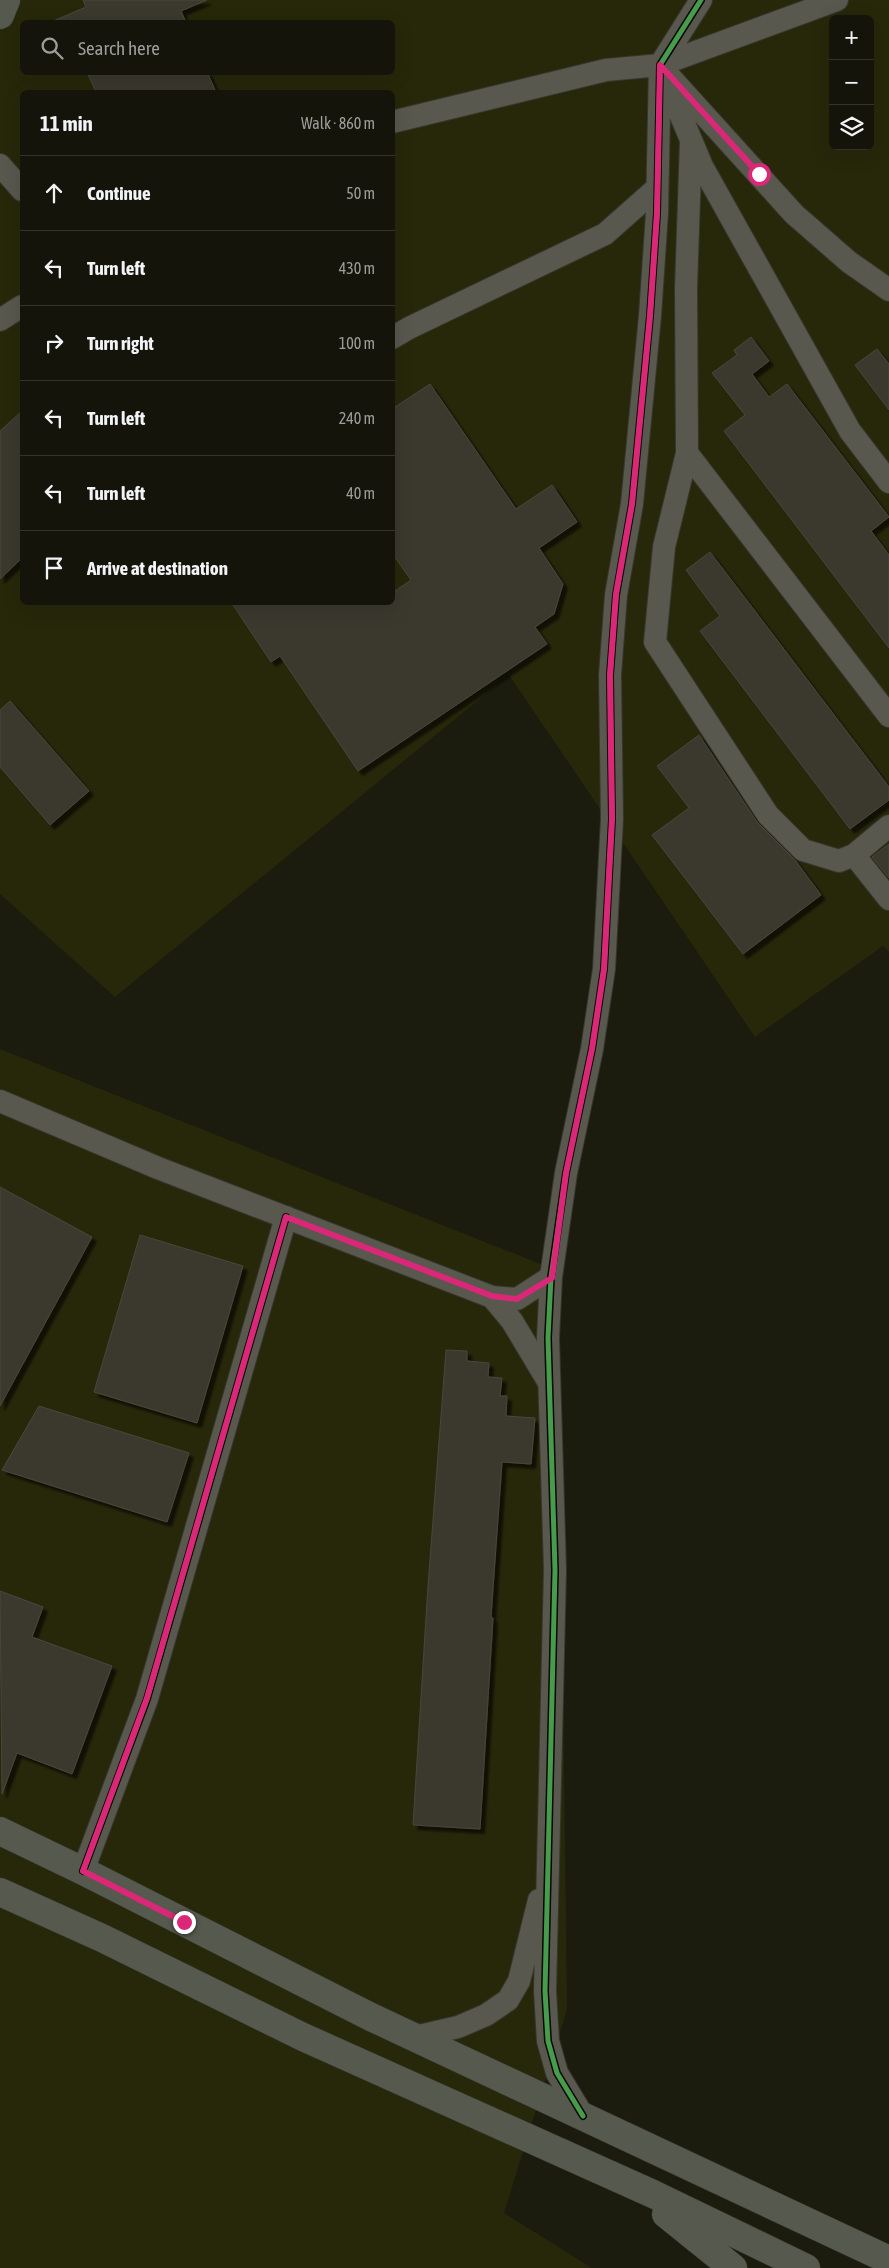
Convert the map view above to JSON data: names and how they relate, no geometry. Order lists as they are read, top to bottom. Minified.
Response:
{"page":{"map_buttons":["+","−"],"search":"Search here","heading":["11 min","Walk · 860 m"],"list":[["Continue","50 m"],["Turn left","430 m"],["Turn right","100 m"],["Turn left","240 m"],["Turn left","40 m"],"Arrive at destination"]}}
